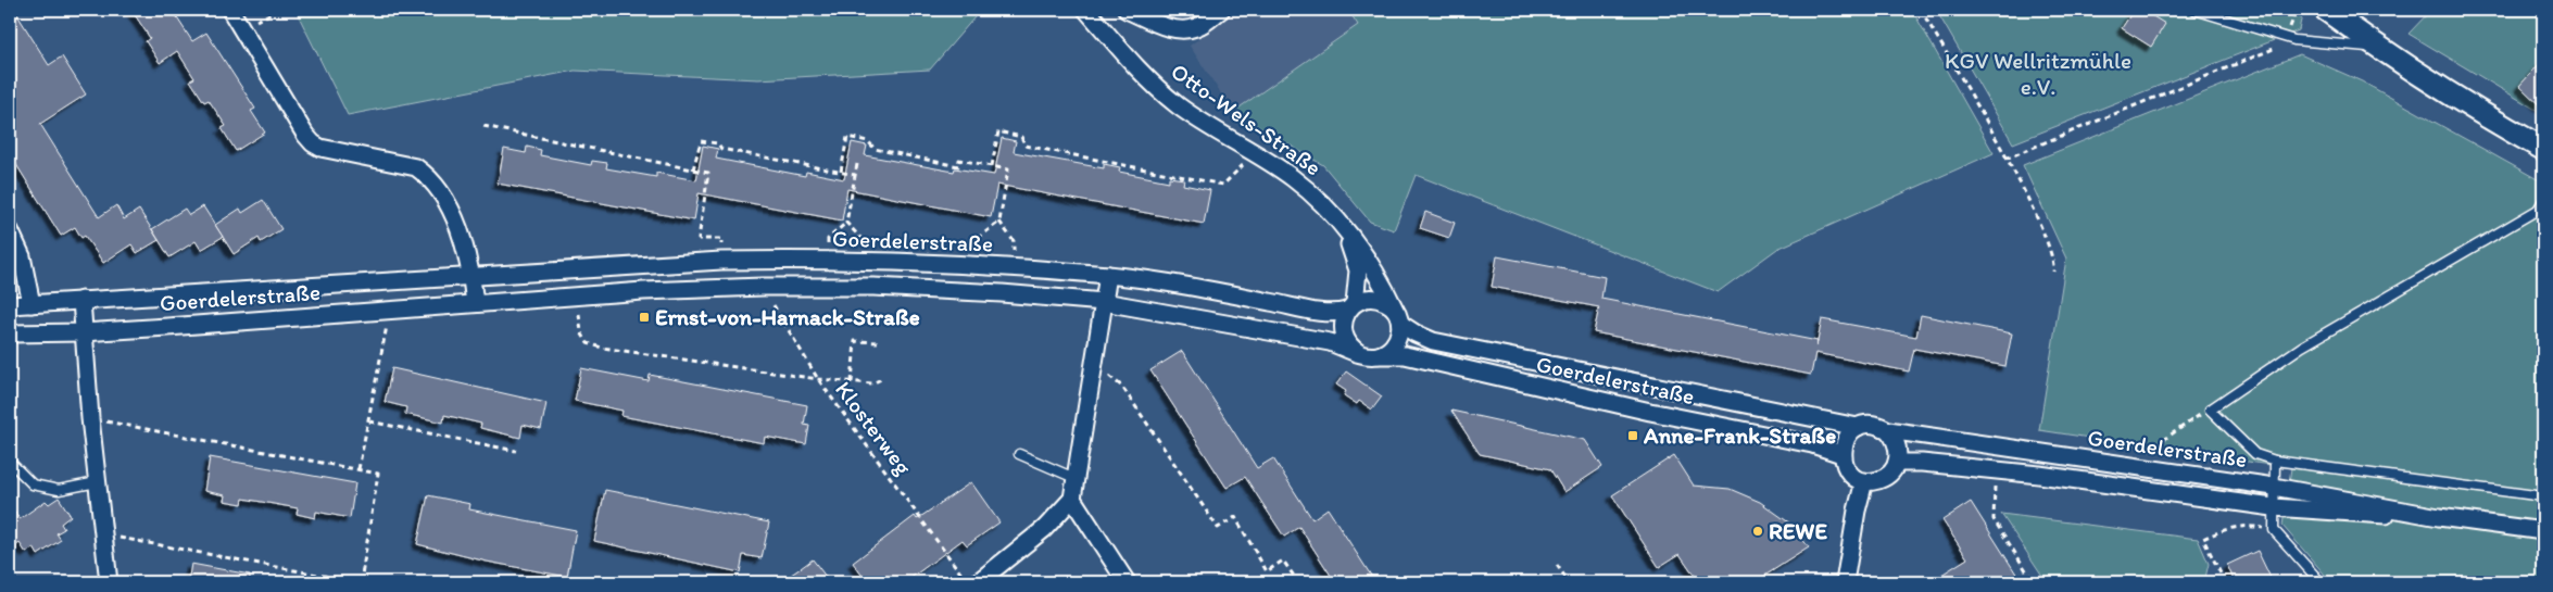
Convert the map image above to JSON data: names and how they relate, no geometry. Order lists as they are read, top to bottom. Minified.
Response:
{"streets":{"street":["Otto-Wels-Straße","Goerdelerstraße"],"path":["Klosterweg"]},"crossings":[["Otto-Wels-Straße","Goerdelerstraße"],["Goerdelerstraße","Klosterweg"]],"parks":["KGV Wellritzmühle e.V."],"places":{"transit":["Ernst-von-Harnack-Straße","Anne-Frank-Straße"],"other":["REWE"]}}
